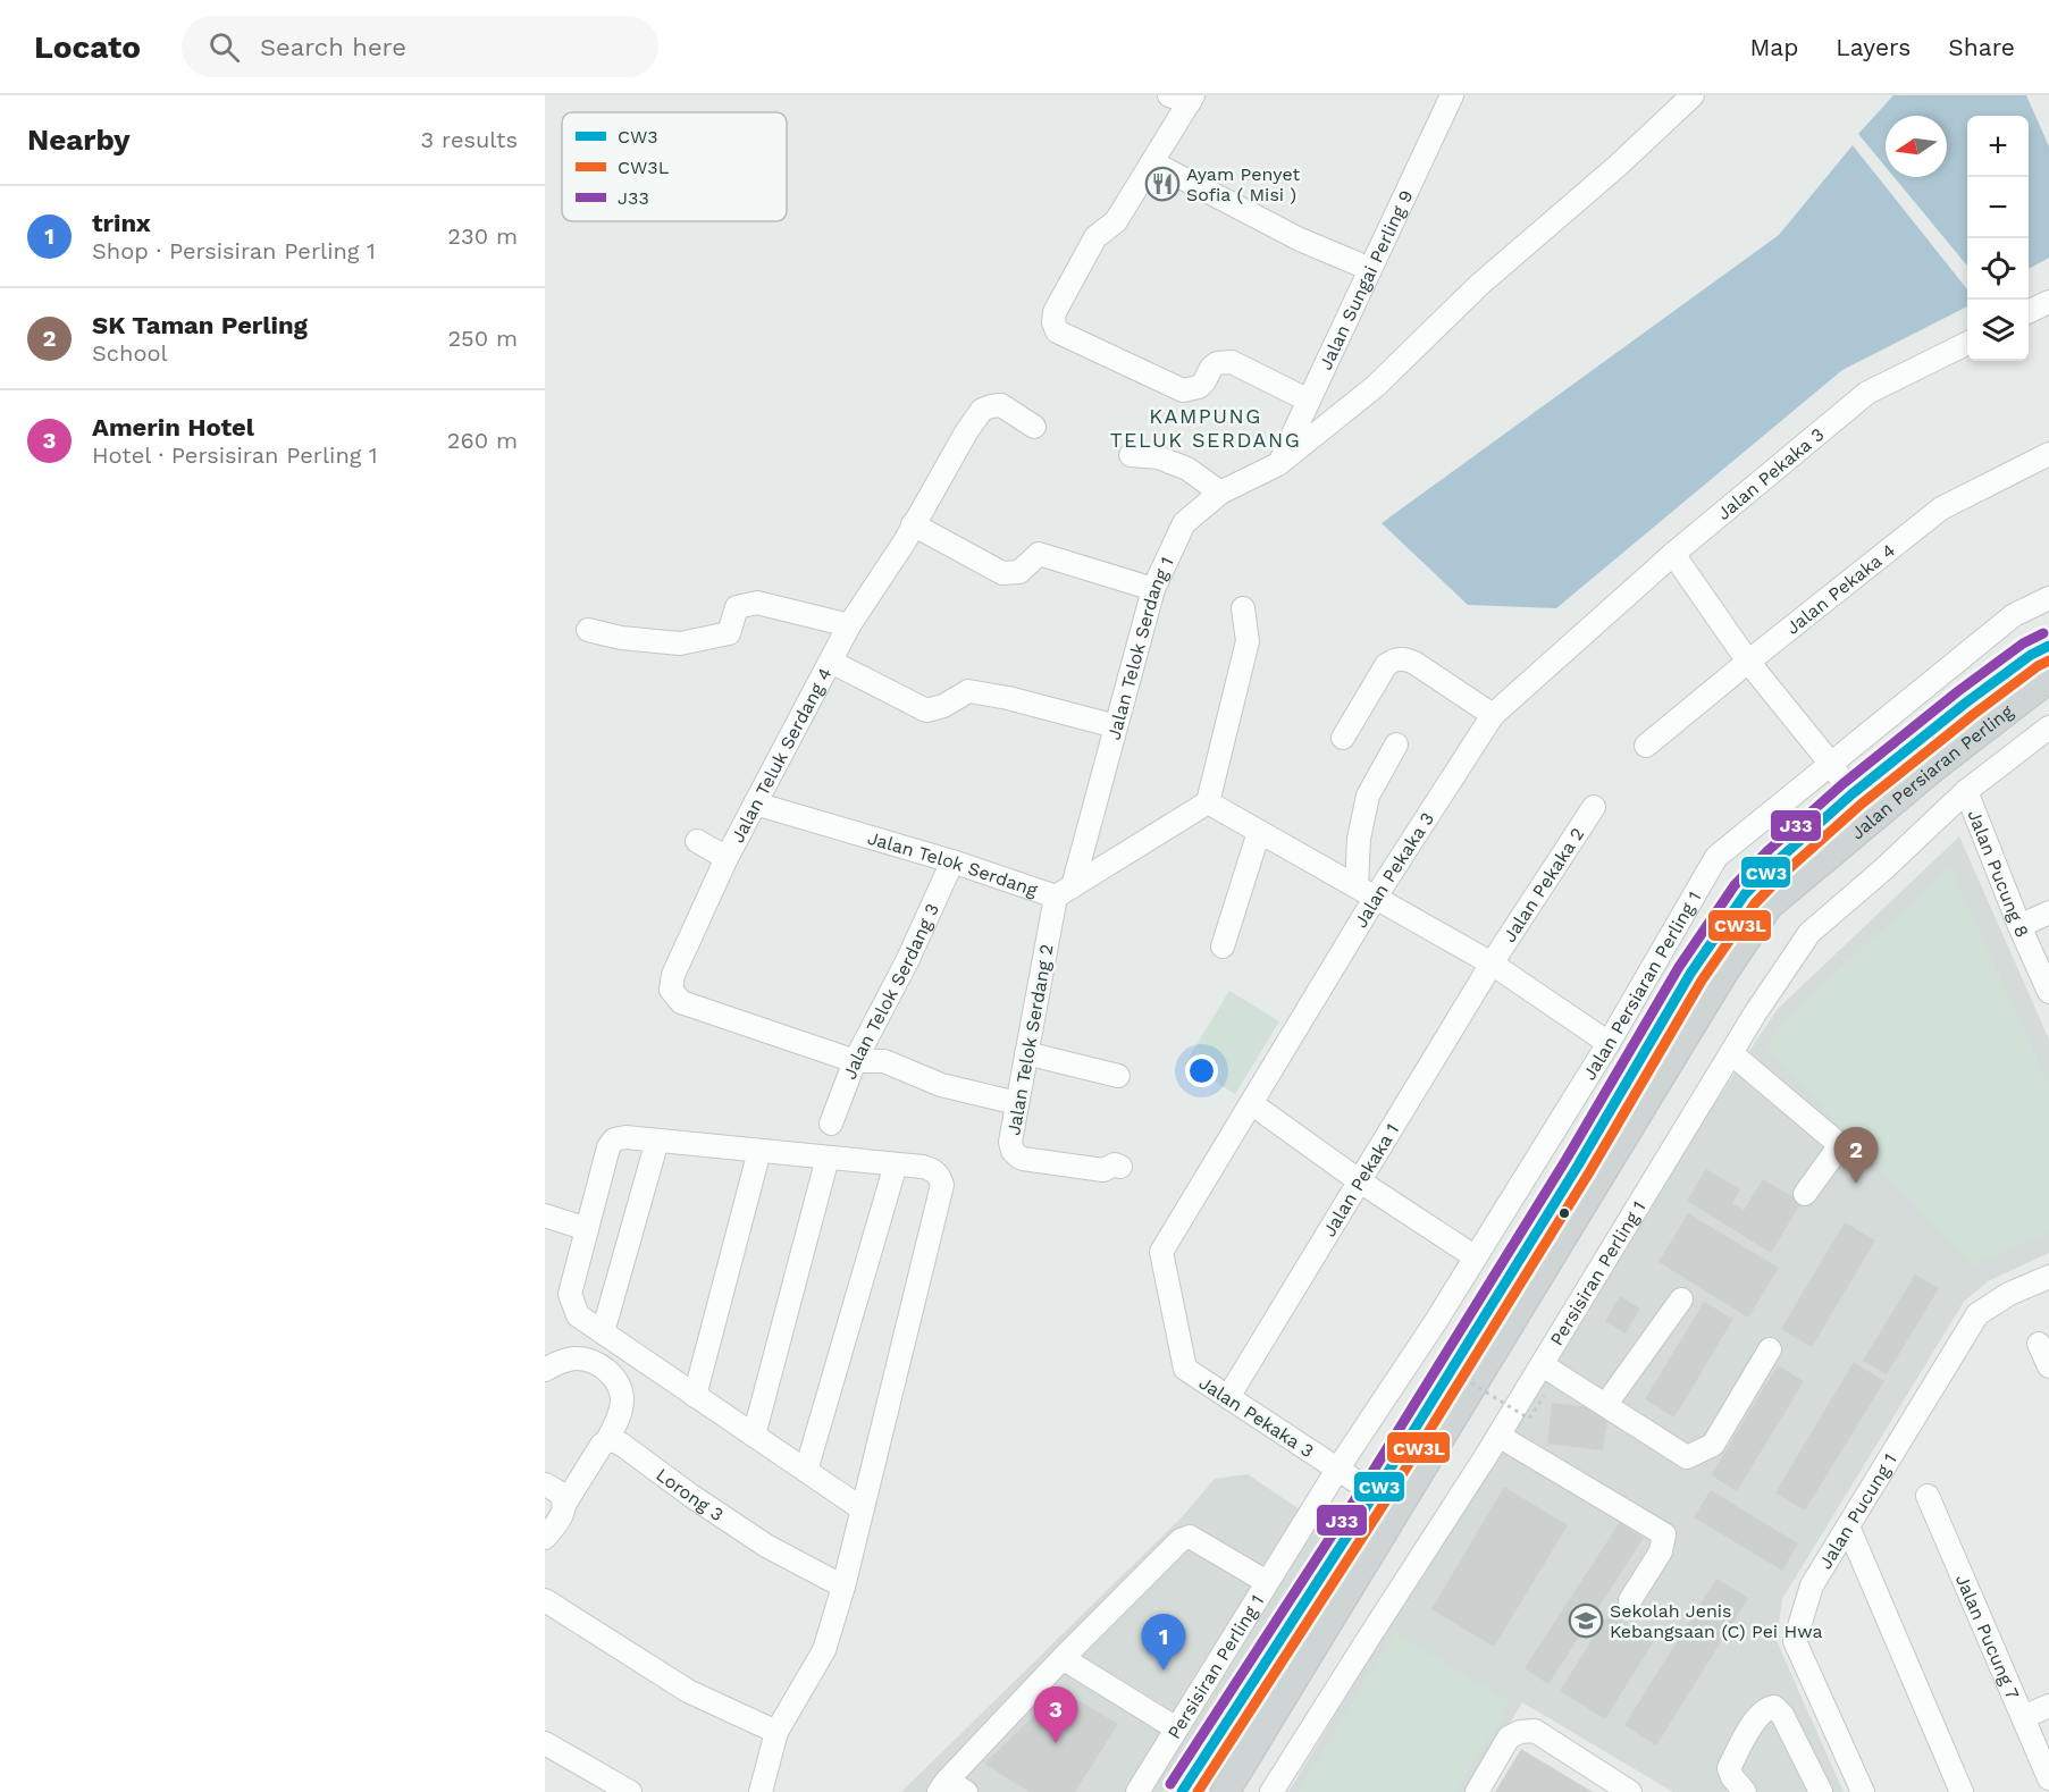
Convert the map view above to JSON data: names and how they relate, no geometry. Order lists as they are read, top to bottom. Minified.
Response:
{"streets":{"main road":["Jalan Persiaran Perling"],"street":["Jalan Sungai Perling 9","Jalan Pekaka 3","Jalan Pekaka 4","Jalan Telok Serdang 1","Jalan Teluk Serdang 4","Jalan Telok Serdang","Jalan Pucung 8","Jalan Pekaka 2","Jalan Persiaran Perling 1","Jalan Telok Serdang 3","Jalan Telok Serdang 2","Jalan Pekaka 1","Persisiran Perling 1","Lorong 3","Jalan Pucung 1","Jalan Pucung 7"]},"crossings":[["Jalan Sungai Perling 9","Jalan Telok Serdang 1"],["Jalan Pekaka 3","Jalan Persiaran Perling"],["Jalan Pekaka 3","Jalan Persiaran Perling 1"],["Jalan Pekaka 3","Jalan Pekaka 1"],["Jalan Pekaka 3","Persisiran Perling 1"],["Jalan Telok Serdang 1","Jalan Telok Serdang"],["Jalan Telok Serdang 1","Jalan Telok Serdang 2"],["Jalan Teluk Serdang 4","Jalan Telok Serdang"],["Jalan Teluk Serdang 4","Jalan Telok Serdang 3"],["Jalan Telok Serdang","Jalan Telok Serdang 3"],["Jalan Telok Serdang","Jalan Telok Serdang 2"],["Jalan Pucung 8","Persisiran Perling 1"],["Jalan Pekaka 2","Jalan Pekaka 1"],["Jalan Persiaran Perling 1","Persisiran Perling 1"]],"districts":["KAMPUNG TELUK SERDANG"],"places":{"restaurant":["Ayam Penyet Sofia ( Misi )"],"school or university":["Sekolah Jenis Kebangsaan (C) Pei Hwa"]},"lines":["transit line J33","transit line CW3","transit line CW3L"],"legend":["CW3","CW3L","J33"],"north":"left","page":{"header":"Locato","search":"Search here","nav":["Map","Layers","Share"],"heading":["Nearby","3 results"],"map_buttons":["+","−"],"list":[{"mark":"1","name":"trinx","note":"Shop · Persisiran Perling 1","value":"230 m"},{"mark":"2","name":"SK Taman Perling","note":"School","value":"250 m"},{"mark":"3","name":"Amerin Hotel","note":"Hotel · Persisiran Perling 1","value":"260 m"}],"pins":["2","1","3"]}}
